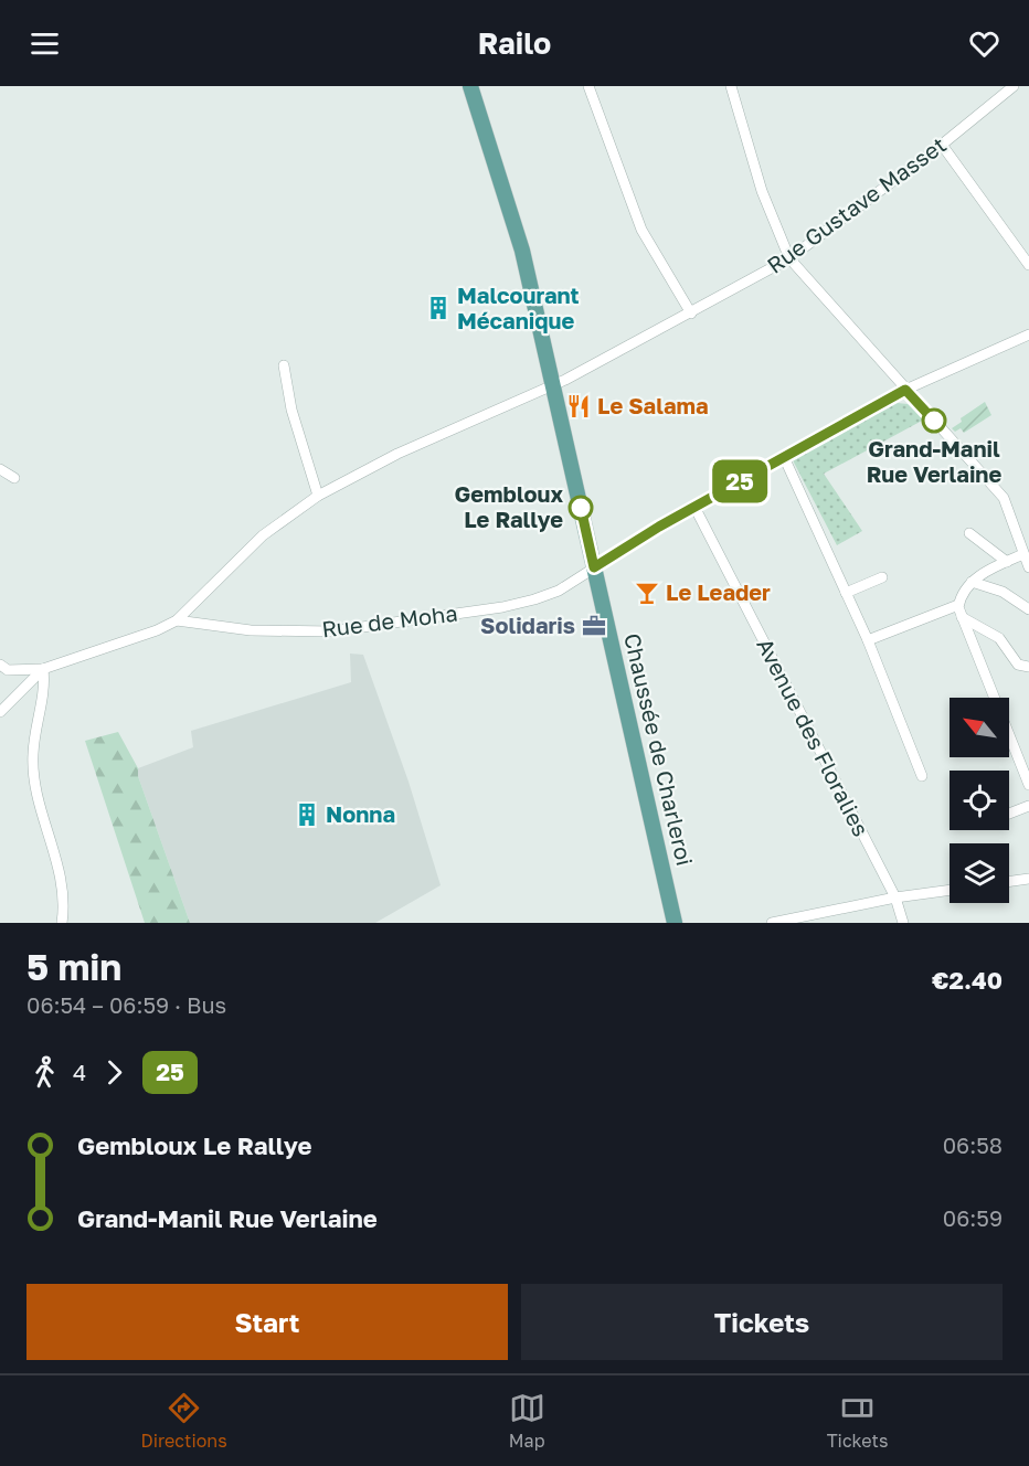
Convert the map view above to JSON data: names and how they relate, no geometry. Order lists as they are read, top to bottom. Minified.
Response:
{"streets":{"main road":["Chaussée de Charleroi"],"street":["Rue Gustave Masset","Rue de Moha","Avenue des Floralies"]},"crossings":[["Rue Gustave Masset","Rue de Moha"],["Rue Gustave Masset","Chaussée de Charleroi"],["Rue de Moha","Avenue des Floralies"],["Rue de Moha","Chaussée de Charleroi"]],"places":{"building":["Malcourant Mécanique","Nonna"],"restaurant":["Le Salama"],"other":["Grand-Manil Rue Verlaine","Gembloux Le Rallye"],"bar":["Le Leader"],"office":["Solidaris"]},"lines":["bus line 25"],"north":"top left","page":{"header":"Railo","on_map":"25","heading":["5 min","06:54 – 06:59 · Bus","€2.40"],"legs":["4","25"],"list":[{"name":"Gembloux Le Rallye","value":"06:58"},{"name":"Grand-Manil Rue Verlaine","value":"06:59"}],"buttons":["Start","Tickets"],"tabs":["Directions","Map","Tickets"]}}
